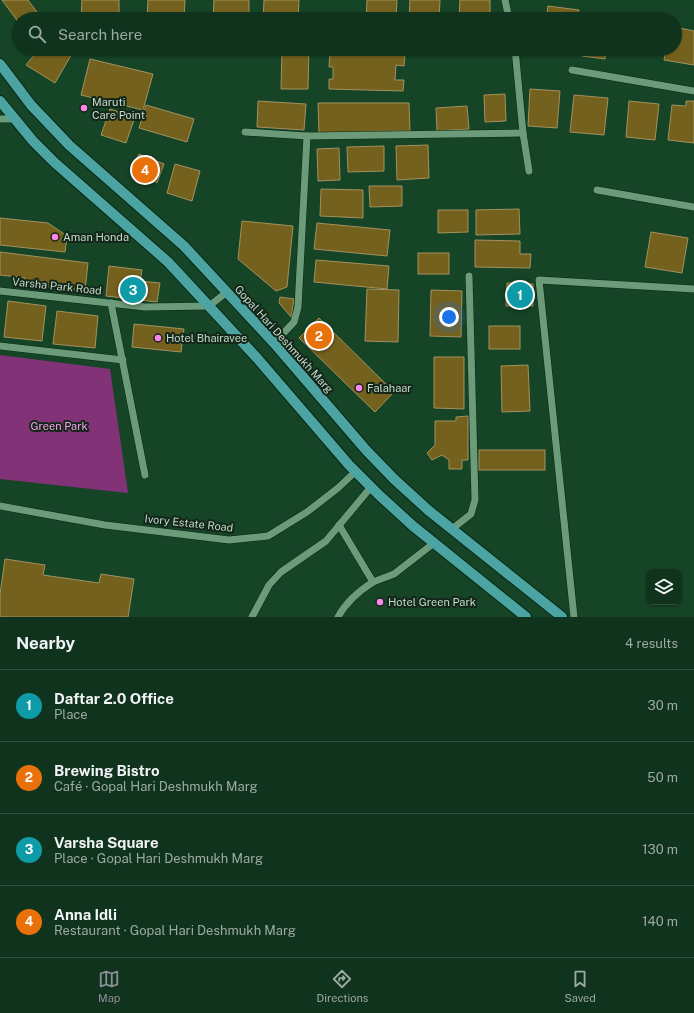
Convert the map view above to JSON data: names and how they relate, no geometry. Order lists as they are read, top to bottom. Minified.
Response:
{"streets":{"main road":["Gopal Hari Deshmukh Marg"],"street":["Varsha Park Road","Ivory Estate Road"]},"parks":["Green Park"],"places":["Maruti Care Point","Aman Honda","Hotel Bhairavee","Falahaar","Hotel Green Park"],"page":{"search":"Search here","pins":["4","3","1","2"],"heading":["Nearby","4 results"],"list":[{"mark":"1","name":"Daftar 2.0 Office","note":"Place","value":"30 m"},{"mark":"2","name":"Brewing Bistro","note":"Café · Gopal Hari Deshmukh Marg","value":"50 m"},{"mark":"3","name":"Varsha Square","note":"Place · Gopal Hari Deshmukh Marg","value":"130 m"},{"mark":"4","name":"Anna Idli","note":"Restaurant · Gopal Hari Deshmukh Marg","value":"140 m"}],"nav":["Map","Directions","Saved"]}}
